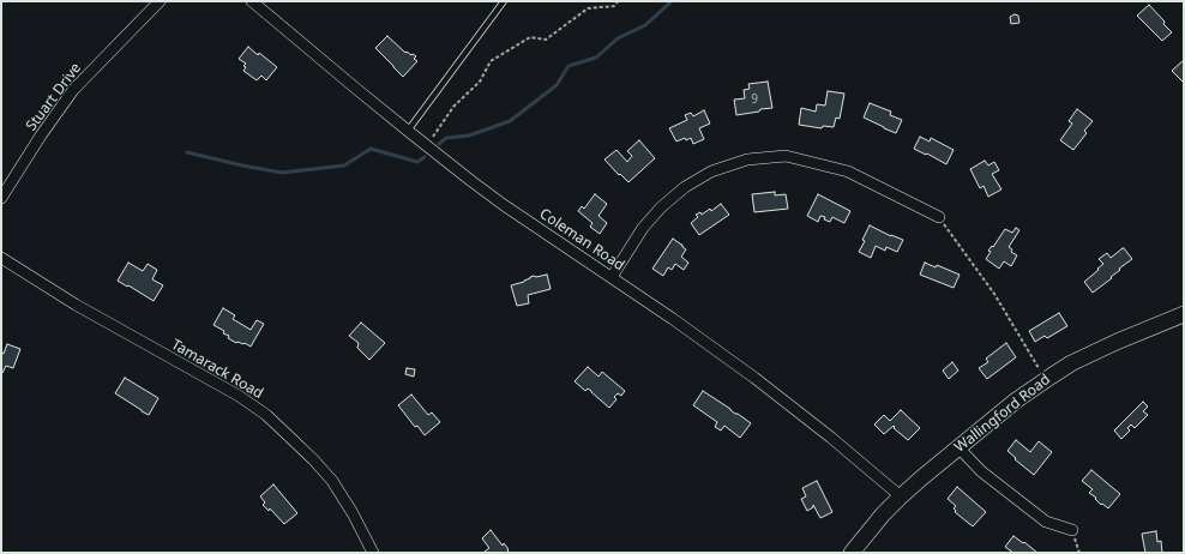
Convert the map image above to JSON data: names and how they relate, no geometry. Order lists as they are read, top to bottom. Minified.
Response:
{"streets":{"street":["Stuart Drive","Coleman Road","Tamarack Road","Wallingford Road"]},"crossings":[["Coleman Road","Wallingford Road"]],"house_numbers":["9"]}
